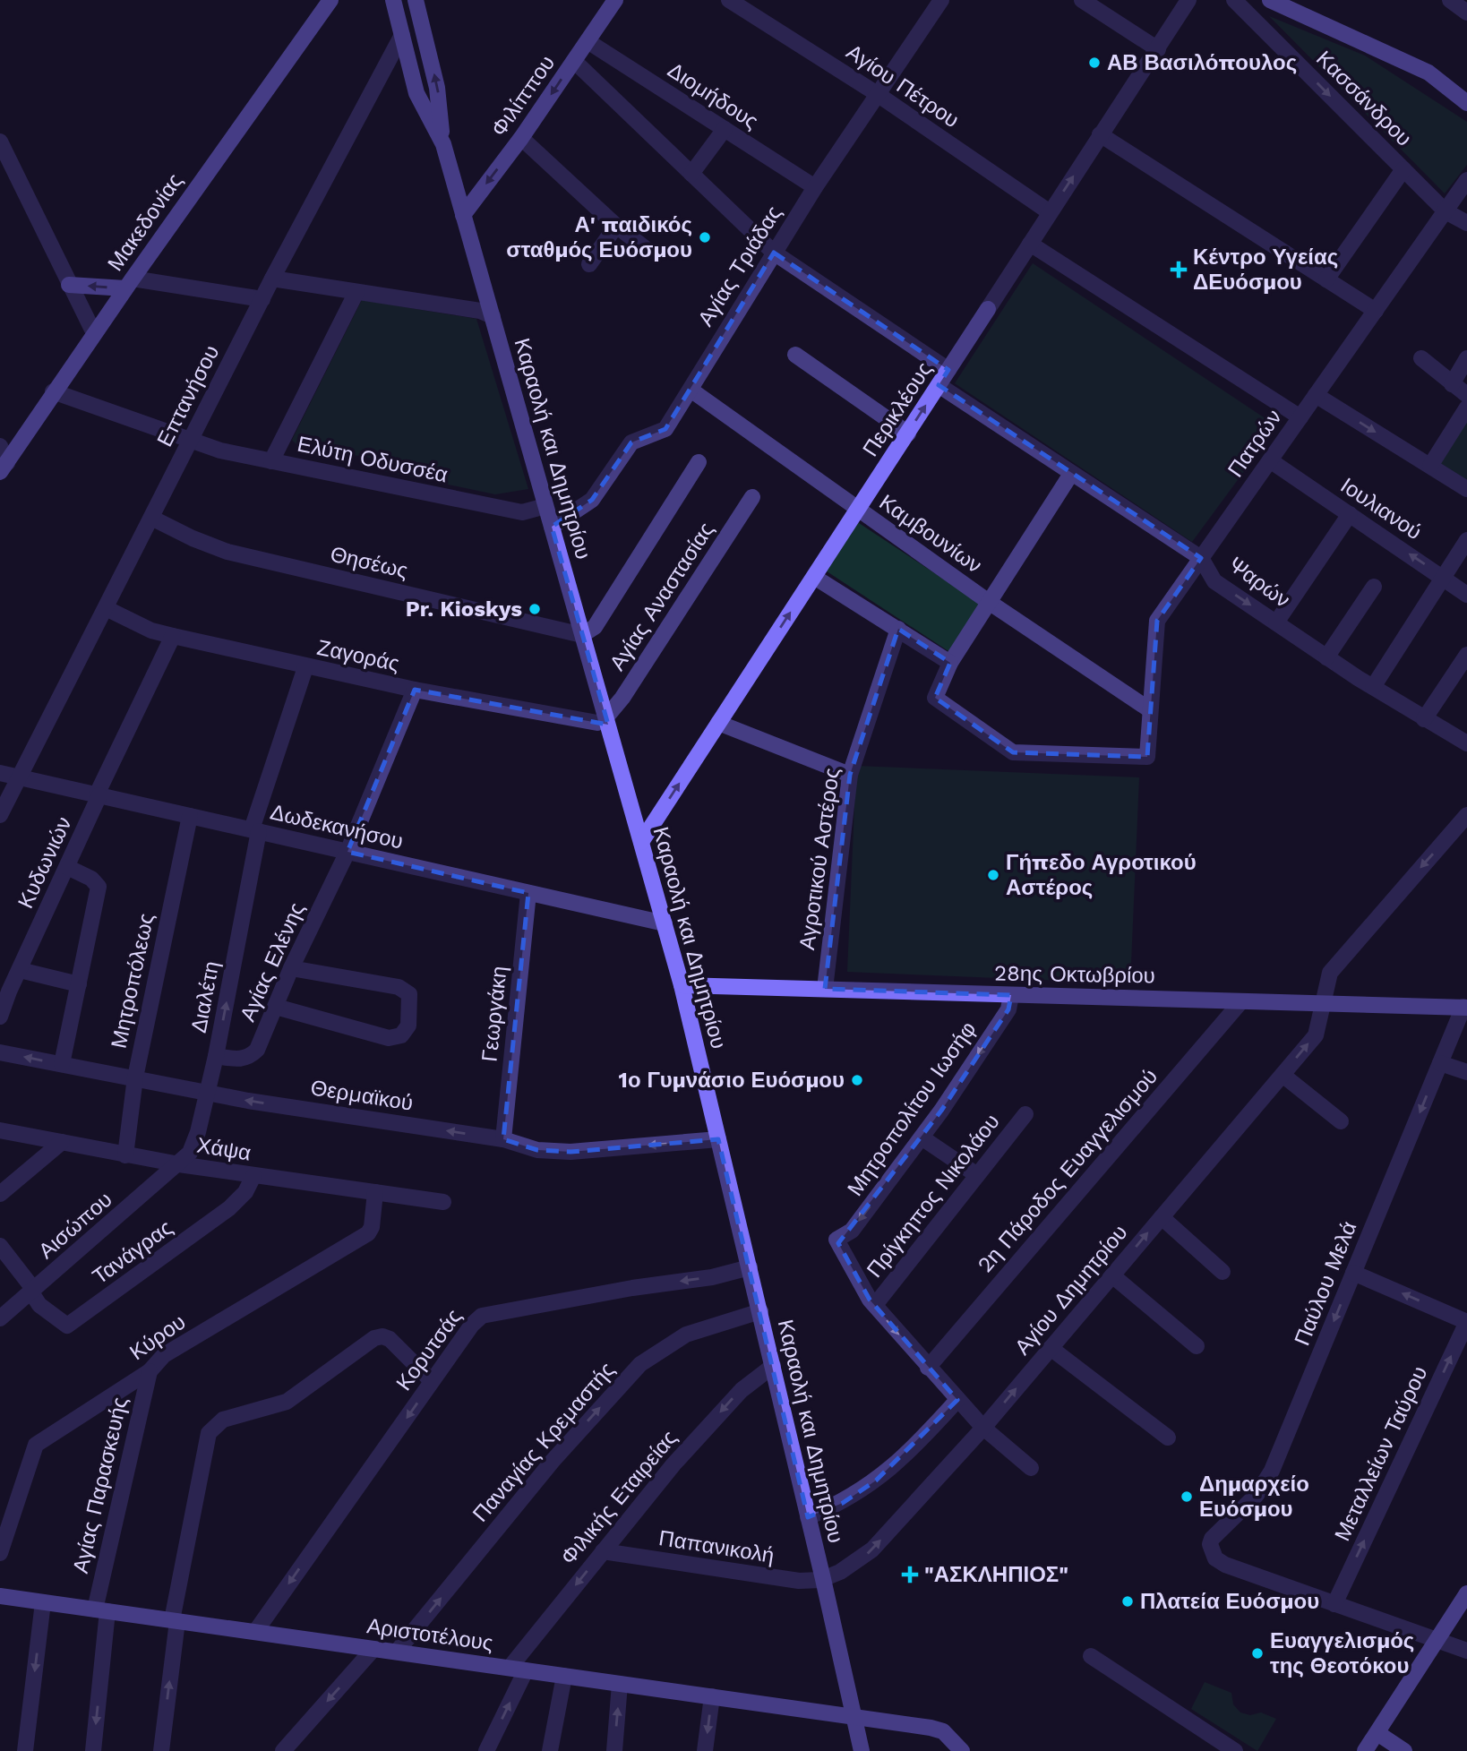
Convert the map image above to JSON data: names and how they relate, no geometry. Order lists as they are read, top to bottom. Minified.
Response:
{"streets":{"main road":["Φιλίππου","Μακεδονίας","Επτανήσου","Περικλέους","Καραολή και Δημητρίου","28ης Οκτωβρίου","Αριστοτέλους"],"street":["Αγίου Πέτρου","Διομήδους","Κασσάνδρου","Αγίας Τριάδας","Πατρών","Ελύτη Οδυσσέα","Ιουλιανού","Καμβουνίων","Θησέως","Ψαρών","Αγίας Αναστασίας","Ζαγοράς","Δωδεκανήσου","Αγροτικού Αστέρος","Κυδωνιών","Αγίας Ελένης","Μητροπόλεως","Διαλέτη","Γεωργάκη","Θερμαϊκού","Μητροπολίτου Ιωσήφ","Χάψα","2η Πάροδος Ευαγγελισμού","Πρίγκηπος Νικολάου","Αισώπου","Τανάγρας","Παύλου Μελά","Αγίου Δημητρίου","Κύρου","Κορυτσάς","Παναγίας Κρεμαστής","Μεταλλείων Ταύρου","Αγίας Παρασκευής","Φιλικής Εταιρείας","Παπανικολή"]},"crossings":[["Αγίου Πέτρου","Αγίας Τριάδας"],["Αγίου Πέτρου","Περικλέους"],["Φιλίππου","Διομήδους"],["Φιλίππου","Καραολή και Δημητρίου"],["Διομήδους","Αγίας Τριάδας"],["Κασσάνδρου","Πατρών"],["Μακεδονίας","Ελύτη Οδυσσέα"],["Αγίας Τριάδας","Καραολή και Δημητρίου"],["Αγίας Τριάδας","Καμβουνίων"],["Επτανήσου","Καραολή και Δημητρίου"],["Επτανήσου","Ελύτη Οδυσσέα"],["Επτανήσου","Θησέως"],["Επτανήσου","Ζαγοράς"],["Επτανήσου","Δωδεκανήσου"],["Περικλέους","Καραολή και Δημητρίου"],["Περικλέους","Καμβουνίων"],["Περικλέους","Ψαρών"],["Πατρών","Ιουλιανού"],["Πατρών","Καμβουνίων"],["Πατρών","Ψαρών"],["Καραολή και Δημητρίου","Ελύτη Οδυσσέα"],["Καραολή και Δημητρίου","Θησέως"],["Καραολή και Δημητρίου","Αγίας Αναστασίας"],["Καραολή και Δημητρίου","Ζαγοράς"],["Καραολή και Δημητρίου","Δωδεκανήσου"],["Καραολή και Δημητρίου","28ης Οκτωβρίου"],["Καραολή και Δημητρίου","Θερμαϊκού"],["Καραολή και Δημητρίου","Αγίου Δημητρίου"],["Καραολή και Δημητρίου","Κορυτσάς"],["Καραολή και Δημητρίου","Παναγίας Κρεμαστής"],["Καραολή και Δημητρίου","Φιλικής Εταιρείας"],["Καραολή και Δημητρίου","Παπανικολή"],["Καραολή και Δημητρίου","Αριστοτέλους"],["Αγίας Αναστασίας","Ζαγοράς"],["Ζαγοράς","Κυδωνιών"],["Ζαγοράς","Αγίας Ελένης"],["Ζαγοράς","Διαλέτη"],["Δωδεκανήσου","Κυδωνιών"],["Δωδεκανήσου","Αγίας Ελένης"],["Δωδεκανήσου","Μητροπόλεως"],["Δωδεκανήσου","Διαλέτη"],["Δωδεκανήσου","Γεωργάκη"],["Αγροτικού Αστέρος","28ης Οκτωβρίου"],["Αγίας Ελένης","Διαλέτη"],["28ης Οκτωβρίου","Μητροπολίτου Ιωσήφ"],["28ης Οκτωβρίου","2η Πάροδος Ευαγγελισμού"],["28ης Οκτωβρίου","Παύλου Μελά"],["28ης Οκτωβρίου","Αγίου Δημητρίου"],["Μητροπόλεως","Θερμαϊκού"],["Μητροπόλεως","Χάψα"],["Διαλέτη","Θερμαϊκού"],["Διαλέτη","Χάψα"],["Διαλέτη","Αισώπου"],["Γεωργάκη","Θερμαϊκού"],["Μητροπολίτου Ιωσήφ","Πρίγκηπος Νικολάου"],["Χάψα","Αισώπου"],["Χάψα","Τανάγρας"],["Χάψα","Κύρου"],["Αισώπου","Τανάγρας"],["Παύλου Μελά","Μεταλλείων Ταύρου"],["Αγίου Δημητρίου","Παπανικολή"],["Κύρου","Αγίας Παρασκευής"],["Κορυτσάς","Αριστοτέλους"],["Παναγίας Κρεμαστής","Αριστοτέλους"],["Αγίας Παρασκευής","Αριστοτέλους"],["Φιλικής Εταιρείας","Παπανικολή"],["Φιλικής Εταιρείας","Αριστοτέλους"]],"one_way":["Φιλίππου","Κασσάνδρου","Περικλέους","Διαλέτη","Θερμαϊκού","Μητροπολίτου Ιωσήφ","Παύλου Μελά","Κορυτσάς","Παναγίας Κρεμαστής","Μεταλλείων Ταύρου","Φιλικής Εταιρείας"],"places":{"other":["ΑΒ Βασιλόπουλος","Α' παιδικός σταθμός Ευόσμου","Pr. Kioskys","Γήπεδο Αγροτικού Αστέρος","1ο Γυμνάσιο Ευόσμου","Δημαρχείο Ευόσμου","Πλατεία Ευόσμου","Ευαγγελισμός της Θεοτόκου"],"health":["Κέντρο Υγείας ΔΕυόσμου","\"ΑΣΚΛΗΠΙΟΣ\""]}}
